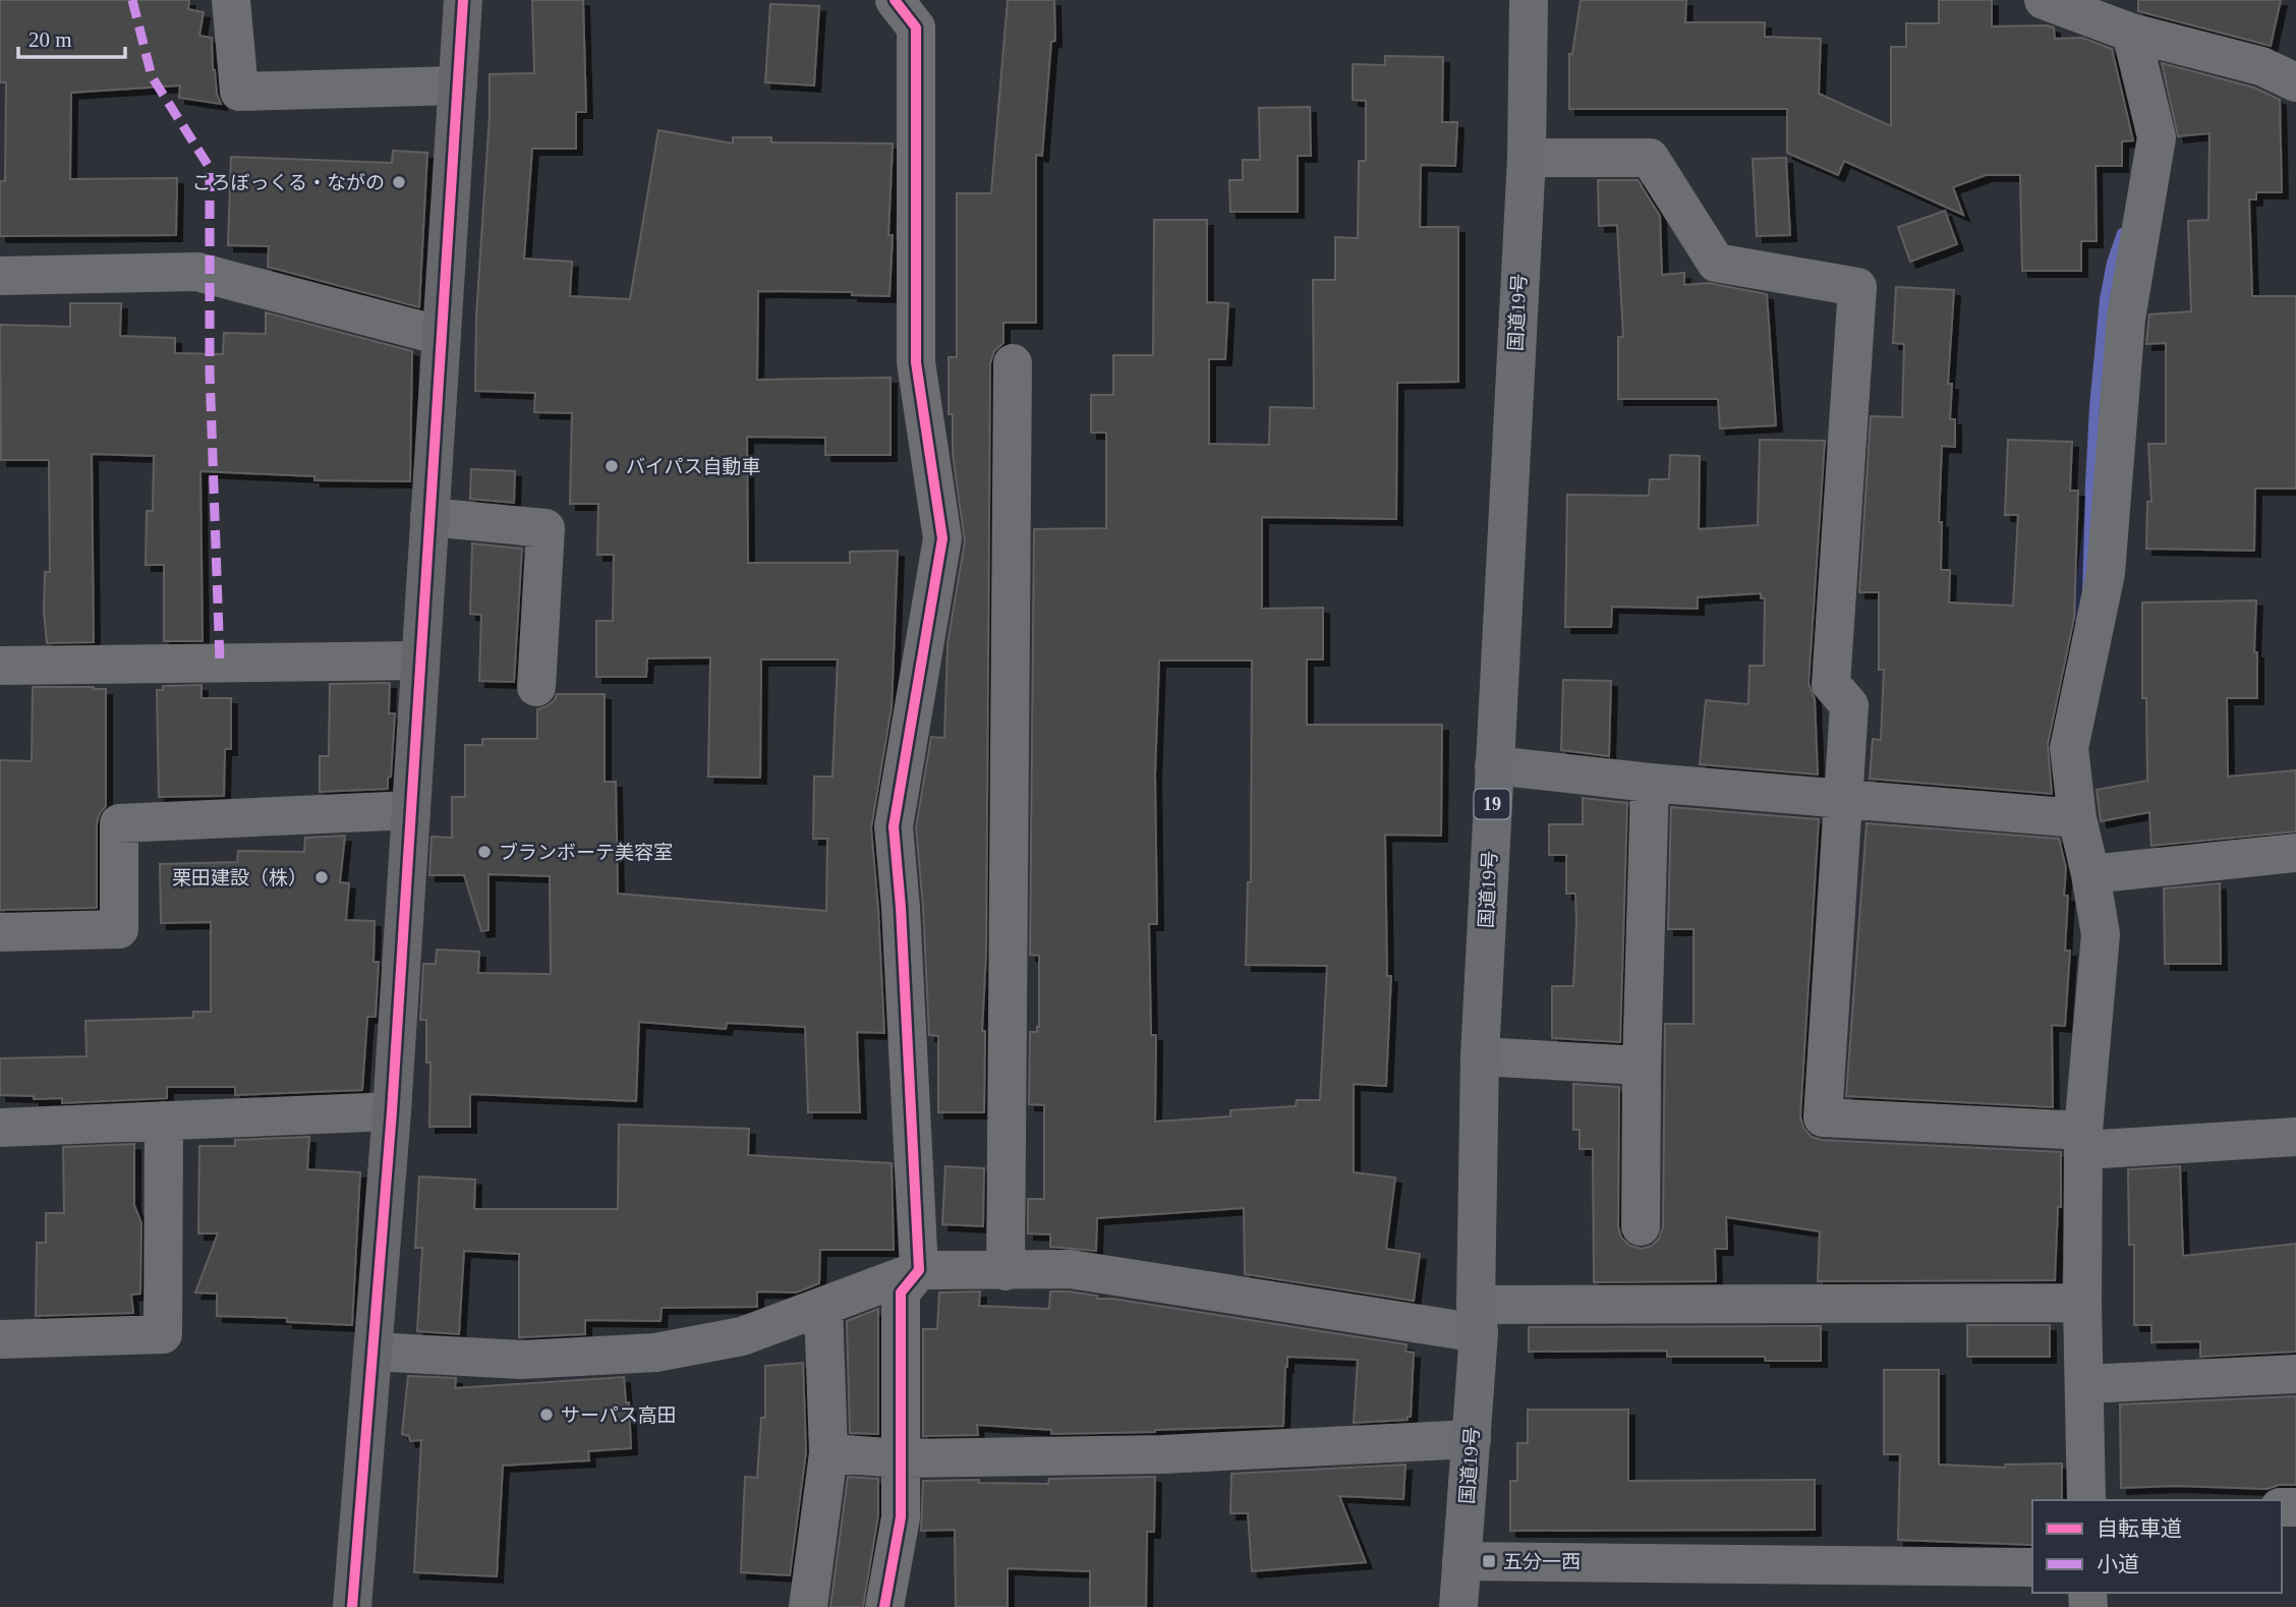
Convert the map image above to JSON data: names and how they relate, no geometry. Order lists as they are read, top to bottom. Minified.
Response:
{"streets":{"highway":["国道19号","19"]},"places":{"other":["ころぼっくる・ながの","バイパス自動車","ブランボーテ美容室","栗田建設（株）","サーパス高田"],"transit":["五分一西"]},"legend":["自転車道","小道"],"scale_bar":"20 m"}
